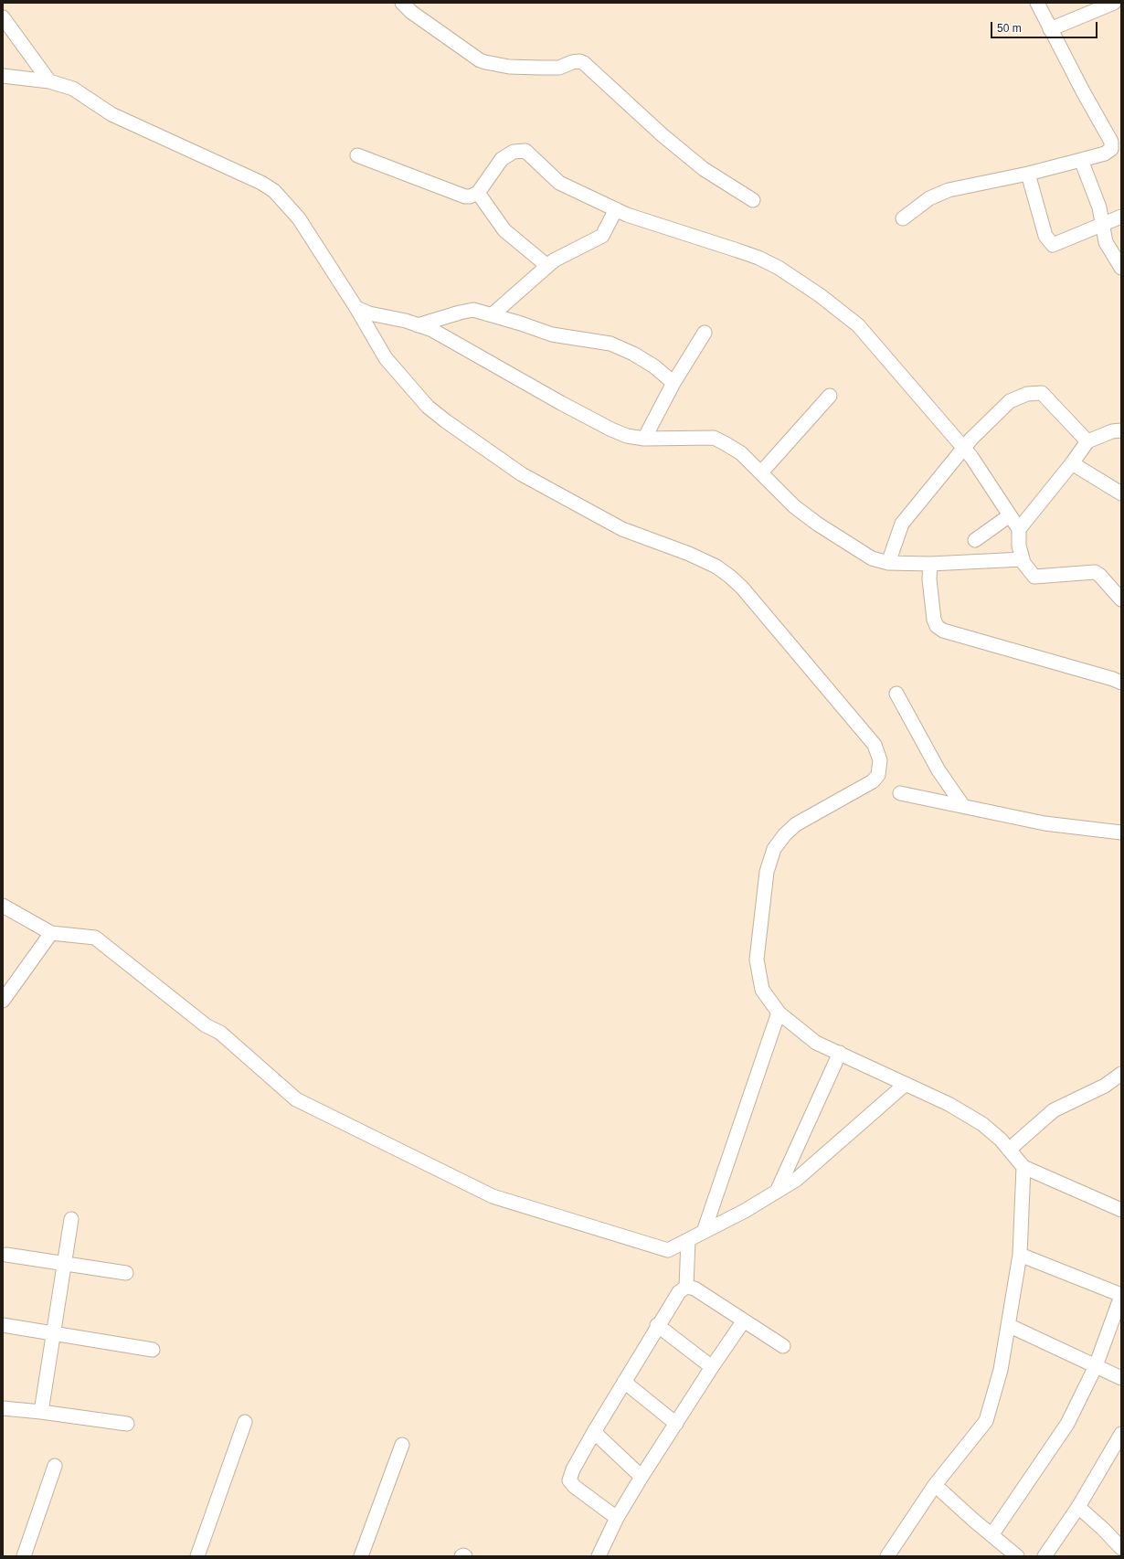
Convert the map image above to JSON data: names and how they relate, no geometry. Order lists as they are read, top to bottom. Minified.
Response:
{"scale_bar":"50 m"}
